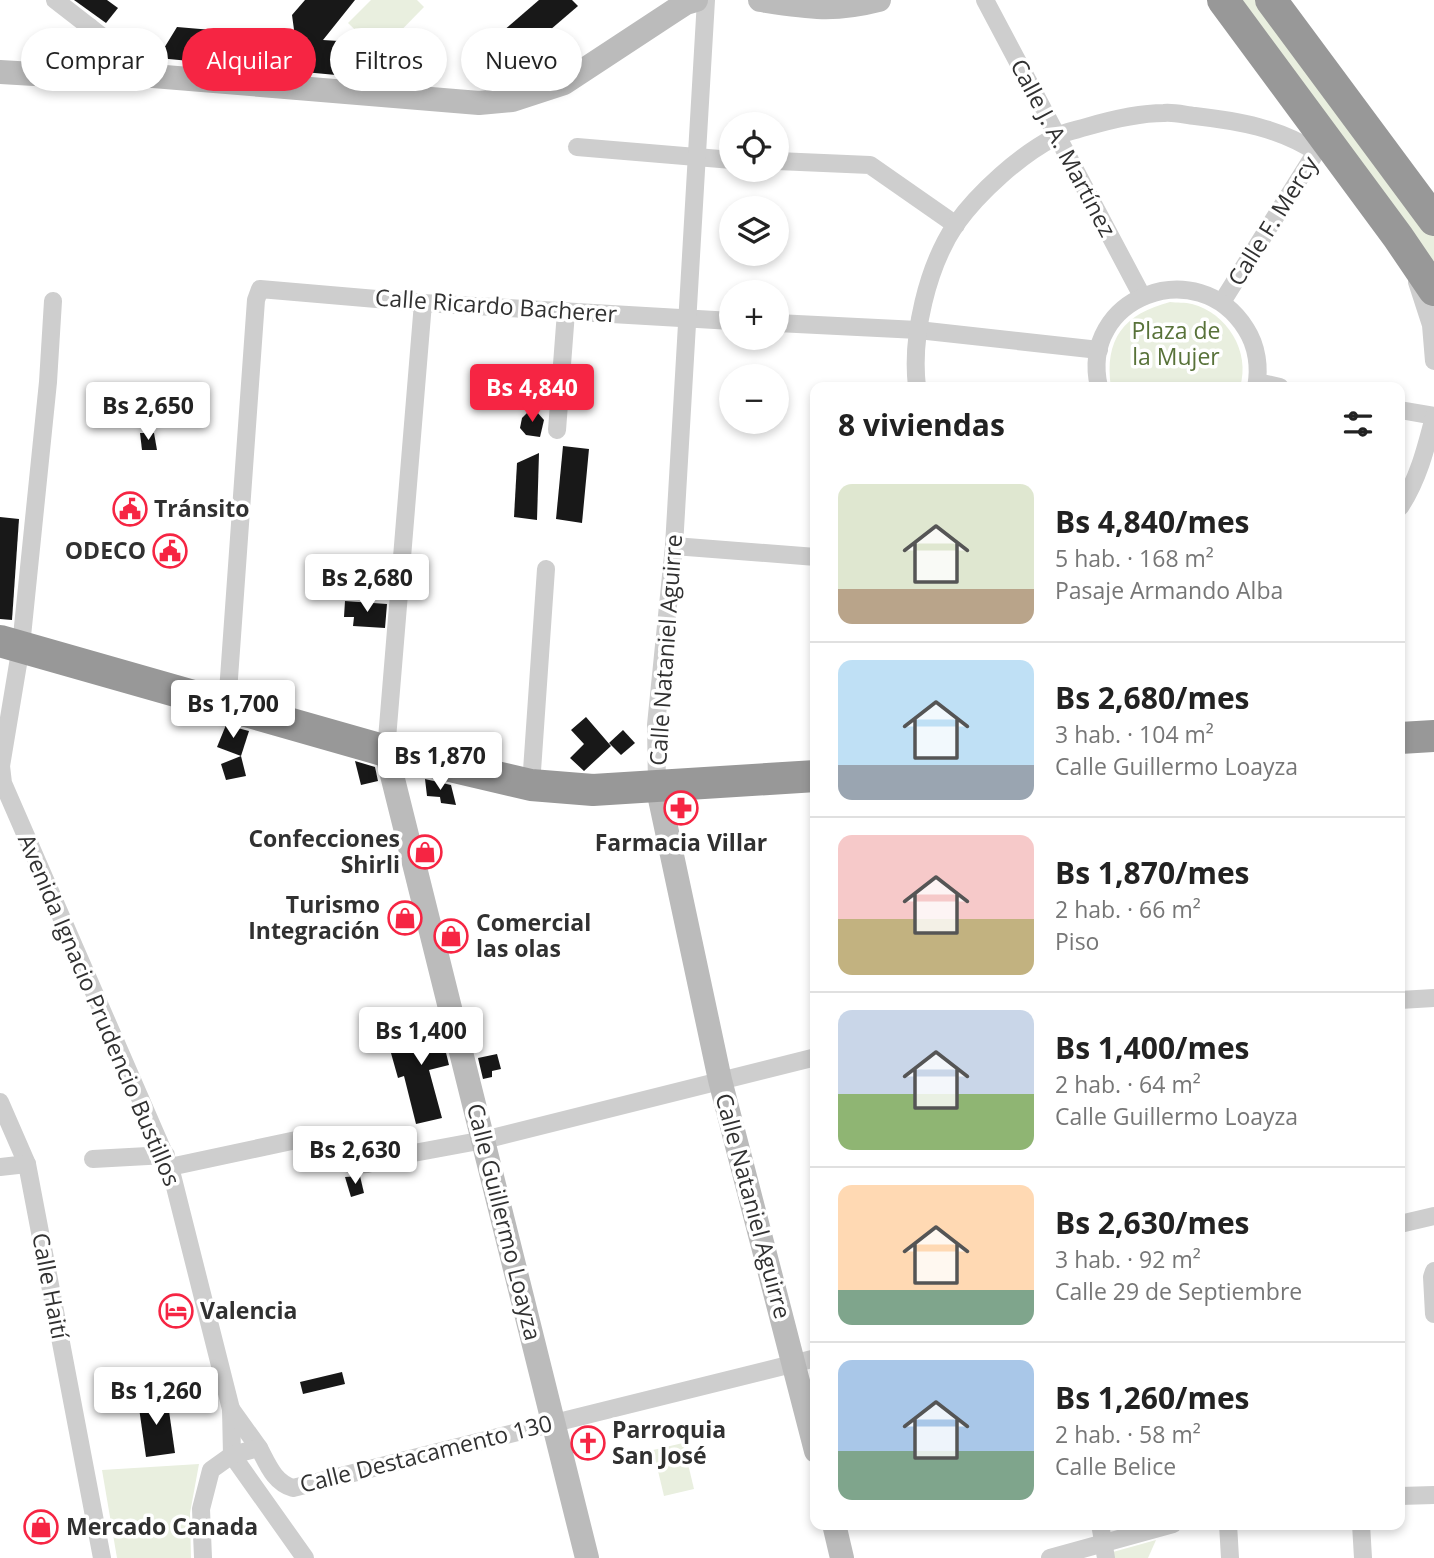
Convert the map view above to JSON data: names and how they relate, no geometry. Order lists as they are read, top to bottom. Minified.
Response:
{"streets":{"street":["Calle J. A. Martínez","Calle F. Mercy","Calle Ricardo Bacherer","Calle Nataniel Aguirre","Avenida Ignacio Prudencio Bustillos","Calle Guillermo Loayza","Calle Haití","Calle Destacamento 130"]},"crossings":[["Calle Ricardo Bacherer","Calle Nataniel Aguirre"],["Calle Ricardo Bacherer","Calle Guillermo Loayza"],["Calle Nataniel Aguirre","Calle Destacamento 130"],["Avenida Ignacio Prudencio Bustillos","Calle Destacamento 130"],["Calle Guillermo Loayza","Calle Destacamento 130"]],"parks":["Plaza de la Mujer"],"places":{"public building":["Tránsito","ODECO"],"pharmacy":["Farmacia Villar"],"shop":["Confecciones Shirli","Turismo Integración","Comercial las olas","Mercado Canada"],"hotel":["Valencia"],"church":["Parroquia San José"]},"page":{"chip":["Comprar","Alquilar","Filtros","Nuevo"],"map_buttons":["+","−"],"price":["Bs 4,840","Bs 2,650","Bs 2,680","Bs 1,700","Bs 1,870","Bs 1,400","Bs 2,630","Bs 1,260"],"heading":"8 viviendas","list":[{"name":"Bs 4,840/mes","note":"5 hab. · 168 m² · Pasaje Armando Alba"},{"name":"Bs 2,680/mes","note":"3 hab. · 104 m² · Calle Guillermo Loayza"},{"name":"Bs 1,870/mes","note":"2 hab. · 66 m² · Piso"},{"name":"Bs 1,400/mes","note":"2 hab. · 64 m² · Calle Guillermo Loayza"},{"name":"Bs 2,630/mes","note":"3 hab. · 92 m² · Calle 29 de Septiembre"},{"name":"Bs 1,260/mes","note":"2 hab. · 58 m² · Calle Belice"}]}}
